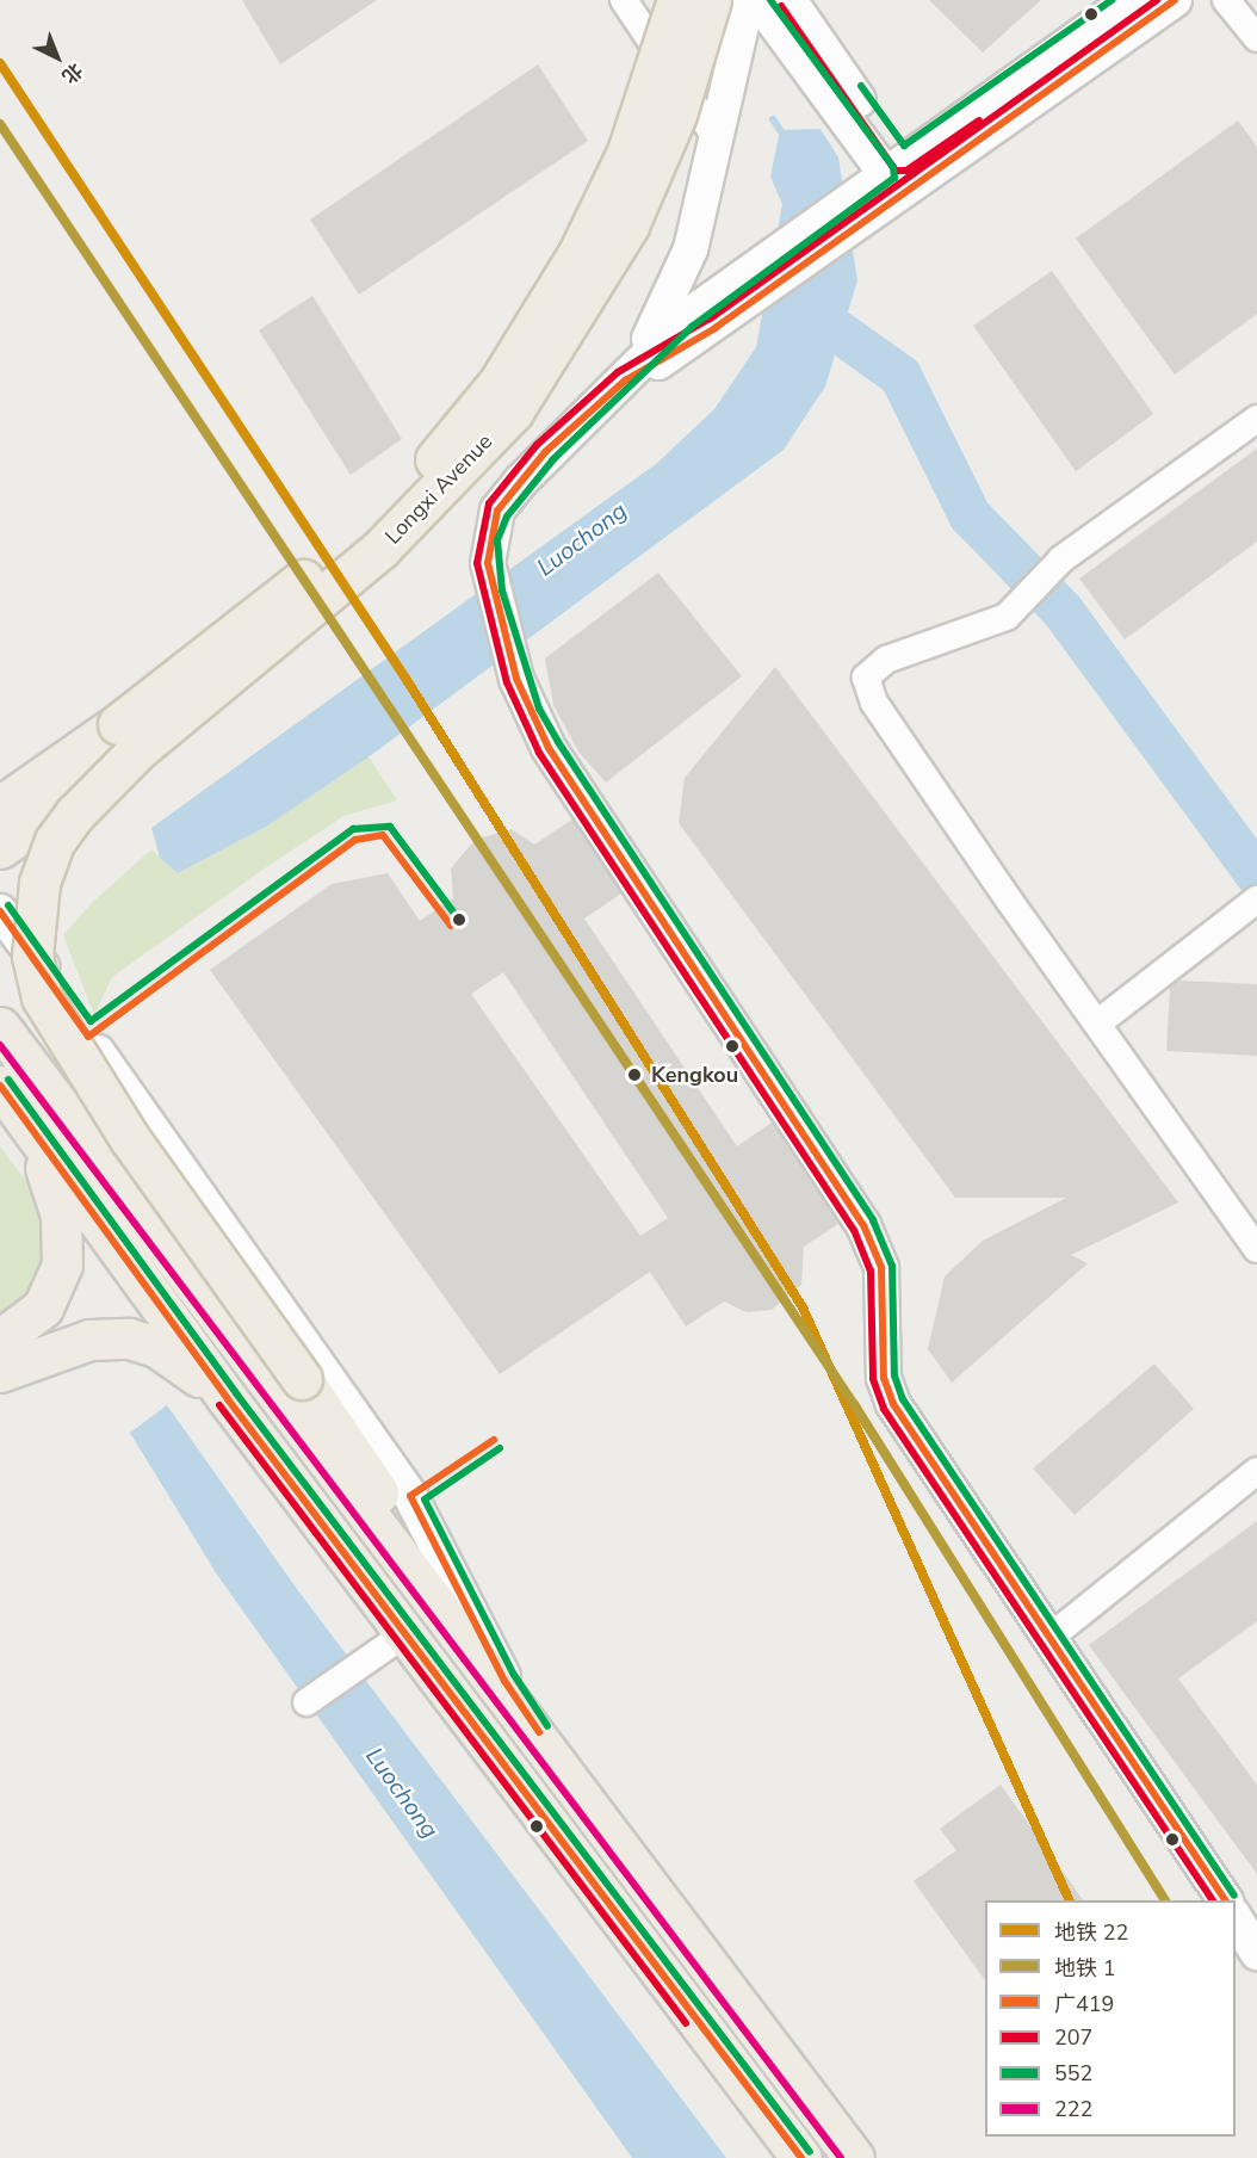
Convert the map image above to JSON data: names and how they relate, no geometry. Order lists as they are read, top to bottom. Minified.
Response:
{"streets":{"main road":["Longxi Avenue"]},"water":["Luochong"],"places":["Kengkou"],"lines":["transit line 广419","transit line 207","transit line 552","metro line 22","metro line 1","transit line 222"],"legend":["地铁 22","地铁 1","广419","207","552","222"],"north":"bottom right"}
